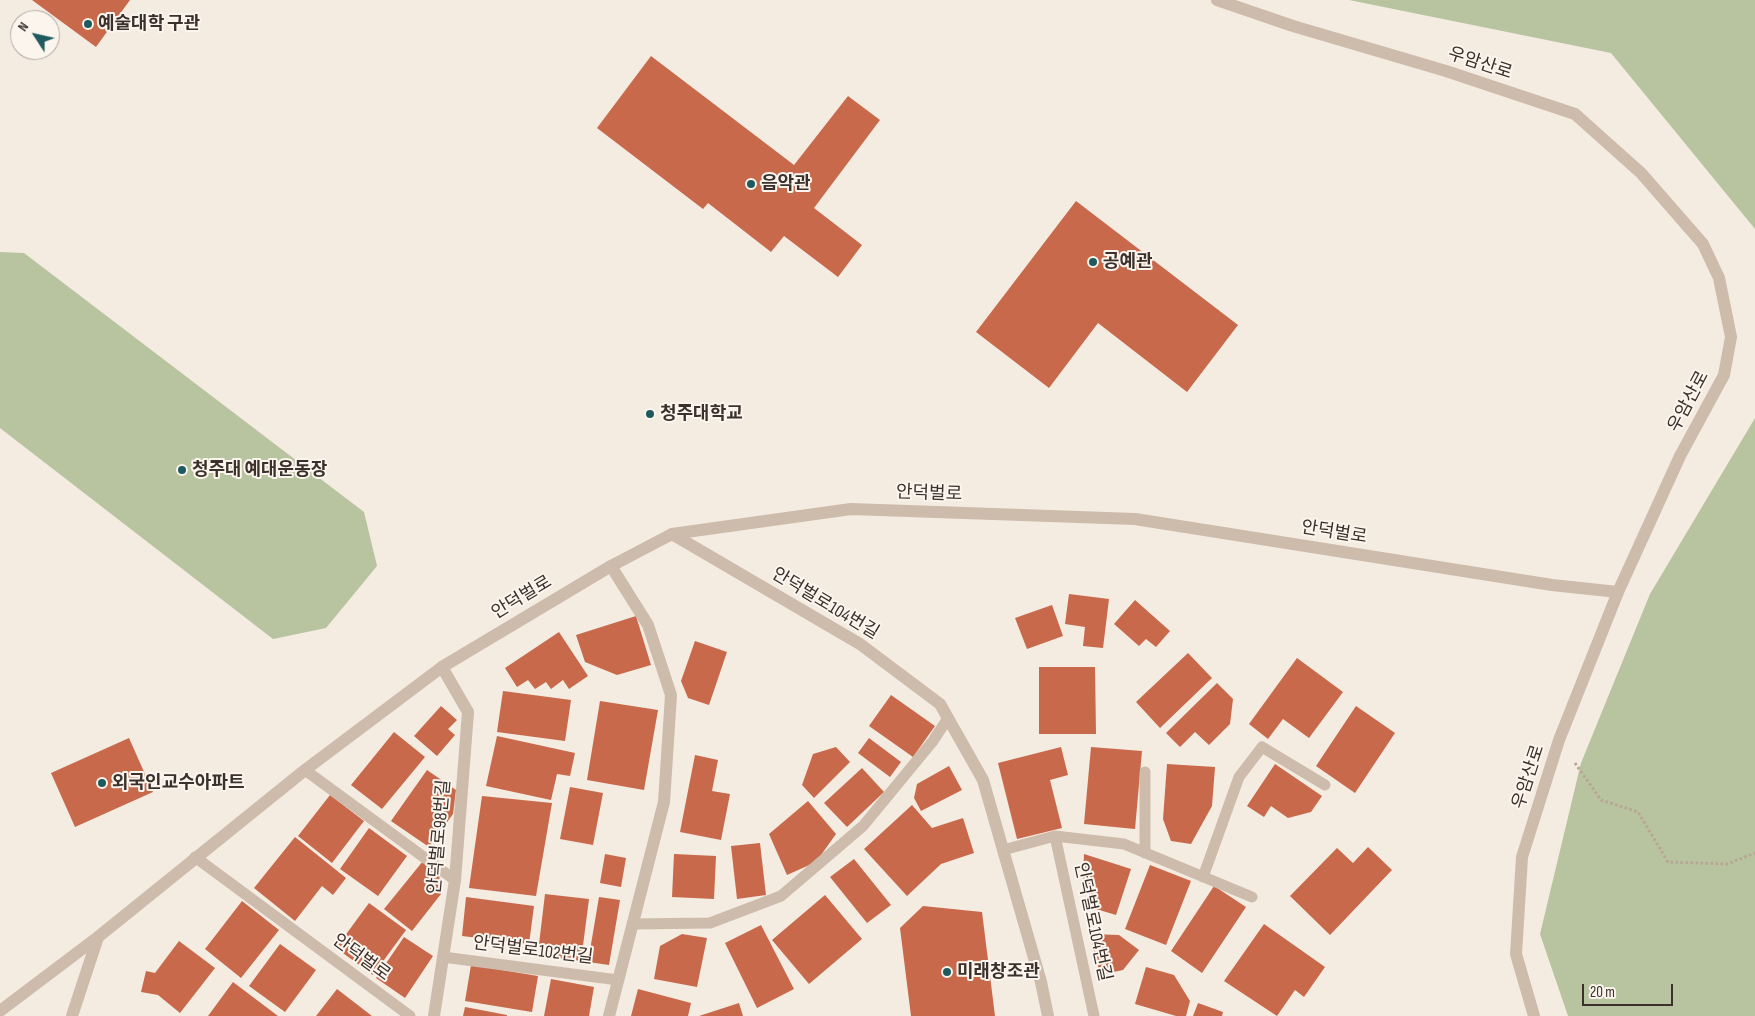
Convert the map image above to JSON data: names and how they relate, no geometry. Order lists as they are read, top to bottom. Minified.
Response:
{"streets":{"street":["우암산로","안덕벌로","안덕벌로104번길","안덕벌로98번길"],"lane":["안덕벌로102번길"]},"crossings":[["우암산로","안덕벌로"],["안덕벌로","안덕벌로104번길"],["안덕벌로","안덕벌로98번길"],["안덕벌로98번길","안덕벌로102번길"]],"places":["예술대학 구관","음악관","공예관","청주대학교","청주대 예대운동장","외국인교수아파트","미래창조관"],"scale_bar":"20 m","north":"top left"}
